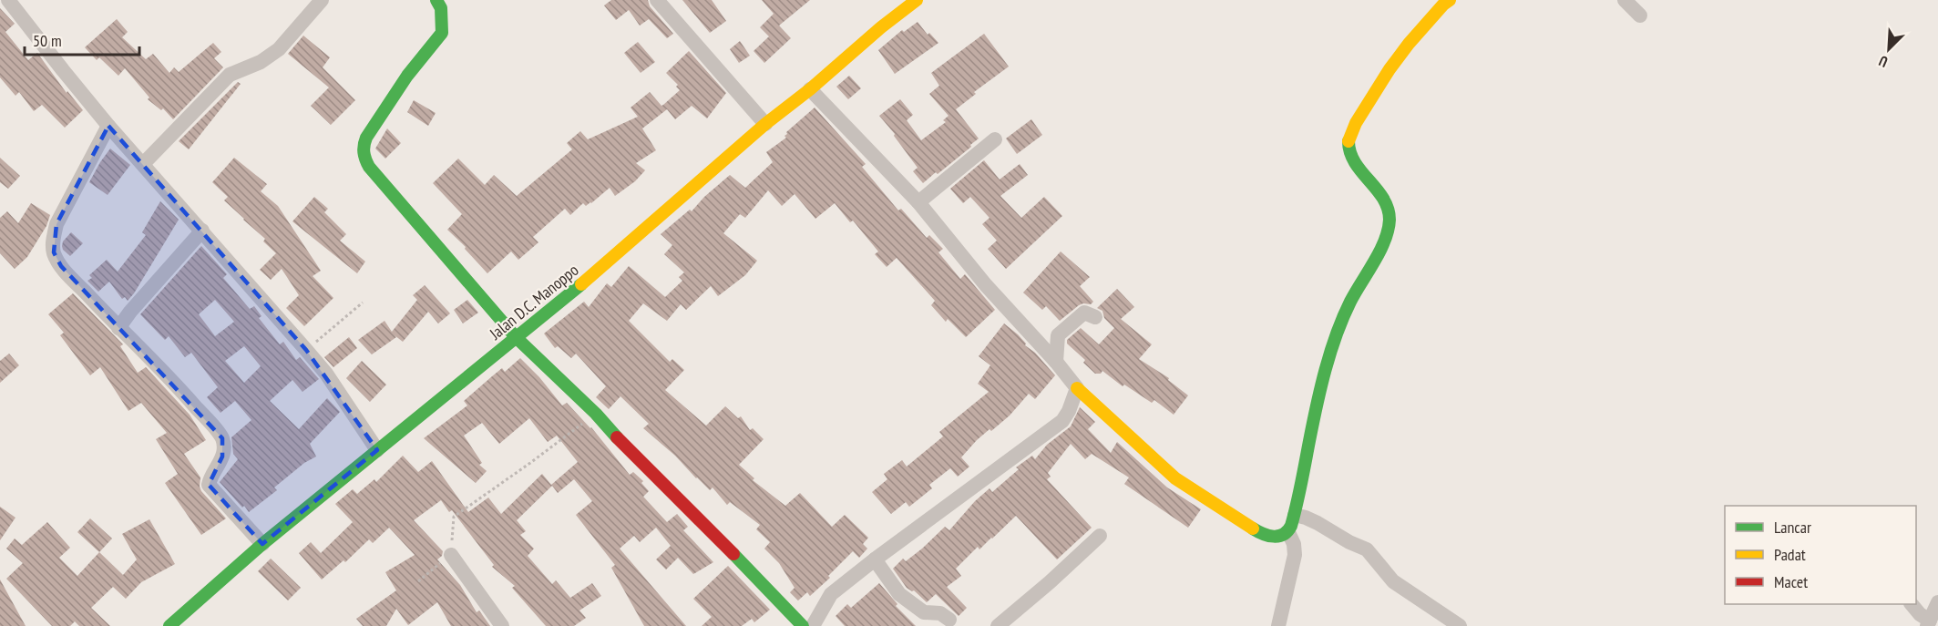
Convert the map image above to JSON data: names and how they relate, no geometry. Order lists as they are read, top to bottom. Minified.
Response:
{"streets":{"main road":["Jalan D.C. Manoppo"]},"legend":["Lancar","Padat","Macet"],"scale_bar":"50 m","north":"bottom left"}
